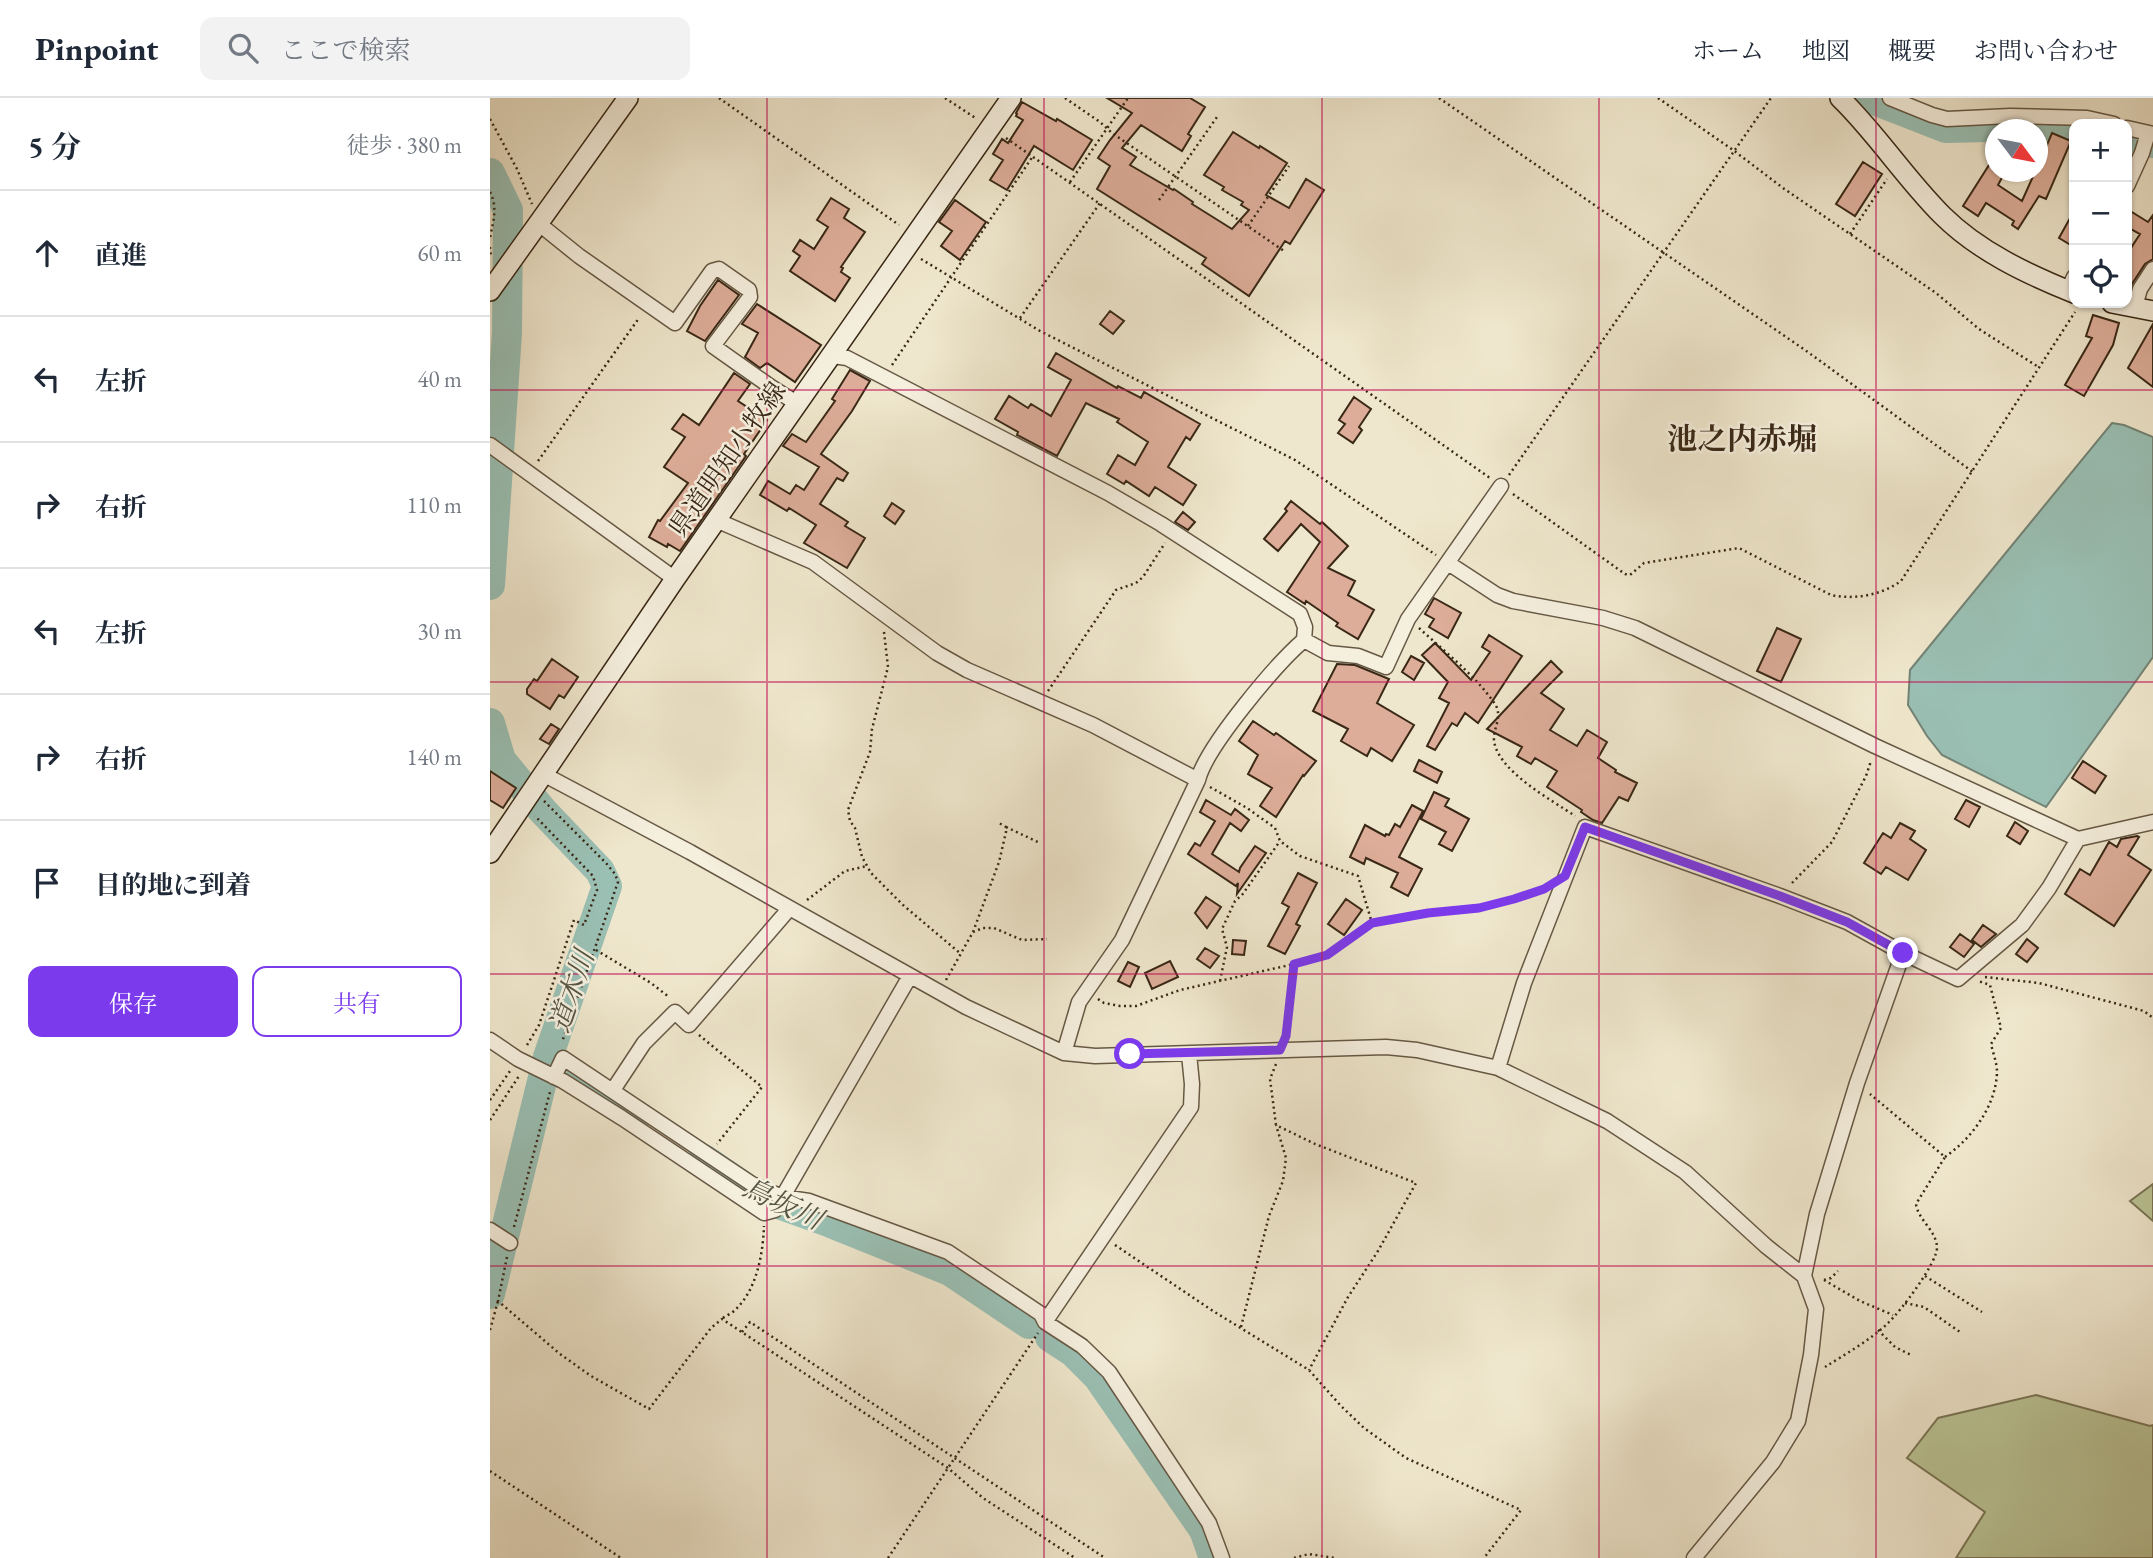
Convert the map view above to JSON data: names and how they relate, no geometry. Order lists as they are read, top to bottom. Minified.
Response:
{"streets":{"main road":["県道明知小牧線"]},"districts":["池之内赤堀"],"water":["道木川","鳥坂川"],"north":"bottom right","page":{"header":"Pinpoint","search":"ここで検索","nav":["ホーム","地図","概要","お問い合わせ"],"heading":["5 分","徒歩 · 380 m"],"map_buttons":["+","−"],"list":[["直進","60 m"],["左折","40 m"],["右折","110 m"],["左折","30 m"],["右折","140 m"],"目的地に到着"],"buttons":["保存","共有"]}}
